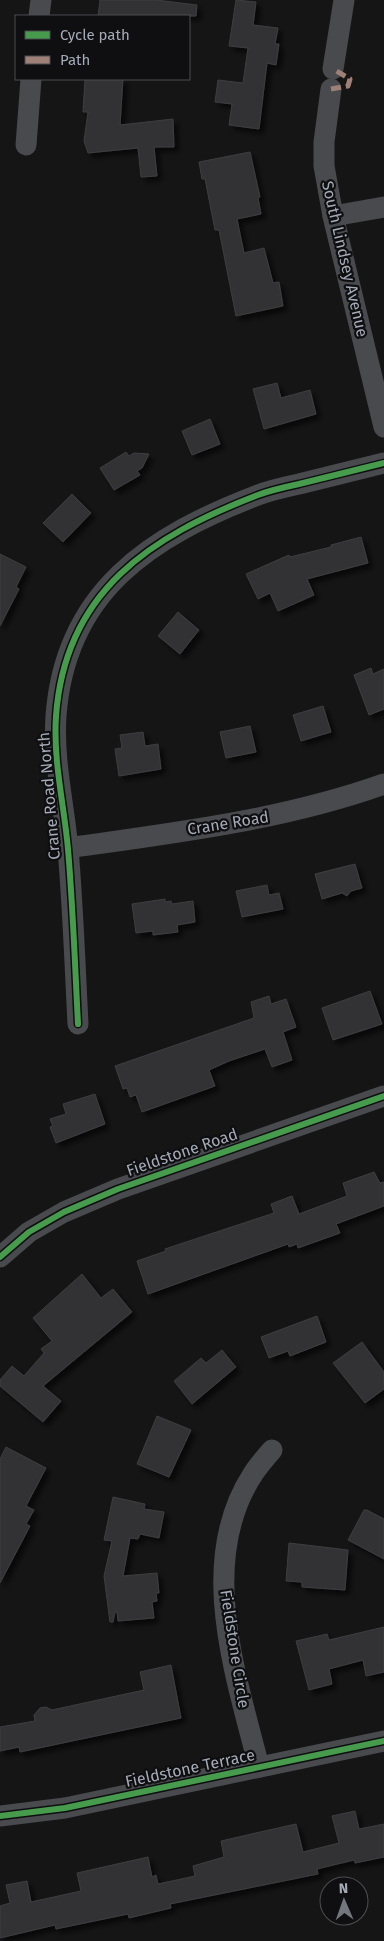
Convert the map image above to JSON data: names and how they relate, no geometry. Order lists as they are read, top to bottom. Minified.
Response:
{"streets":{"street":["South Lindsey Avenue","Crane Road North","Crane Road","Fieldstone Road","Fieldstone Circle","Fieldstone Terrace"]},"crossings":[["Crane Road North","Crane Road"],["Fieldstone Circle","Fieldstone Terrace"]],"legend":["Cycle path","Path"],"north":"top"}
